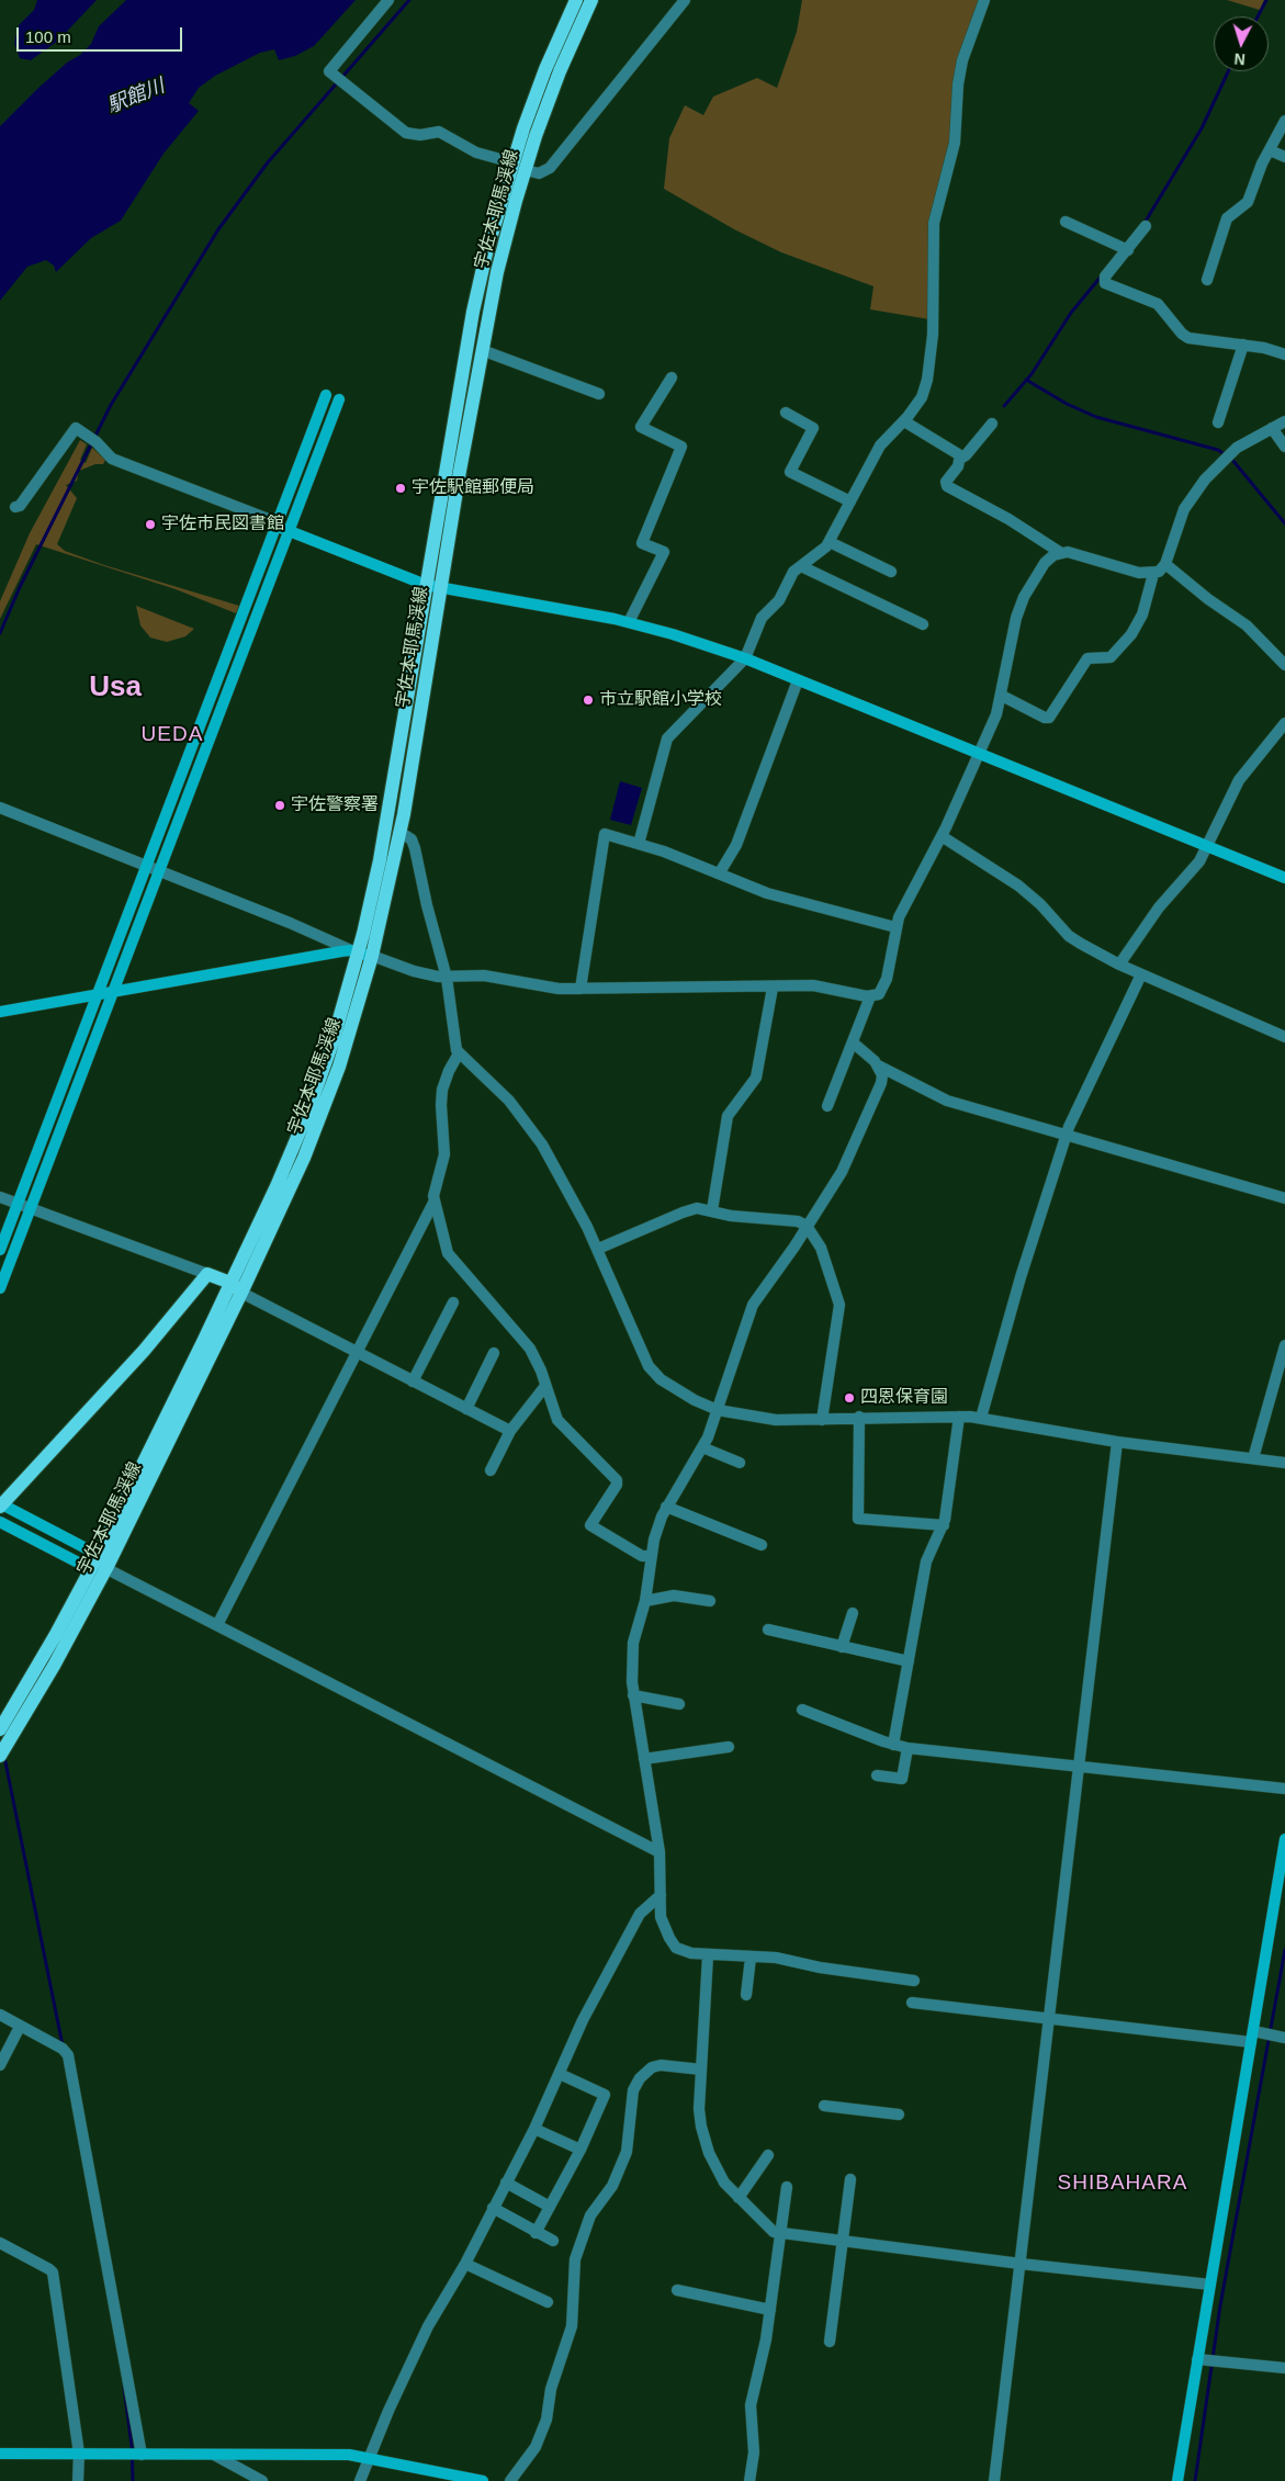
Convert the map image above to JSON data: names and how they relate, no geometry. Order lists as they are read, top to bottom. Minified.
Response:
{"streets":{"main road":["宇佐本耶馬渓線"]},"districts":["Usa","UEDA","SHIBAHARA"],"water":["駅館川"],"places":["宇佐駅館郵便局","宇佐市民図書館","市立駅館小学校","宇佐警察署","四恩保育園"],"scale_bar":"100 m","north":"bottom"}
